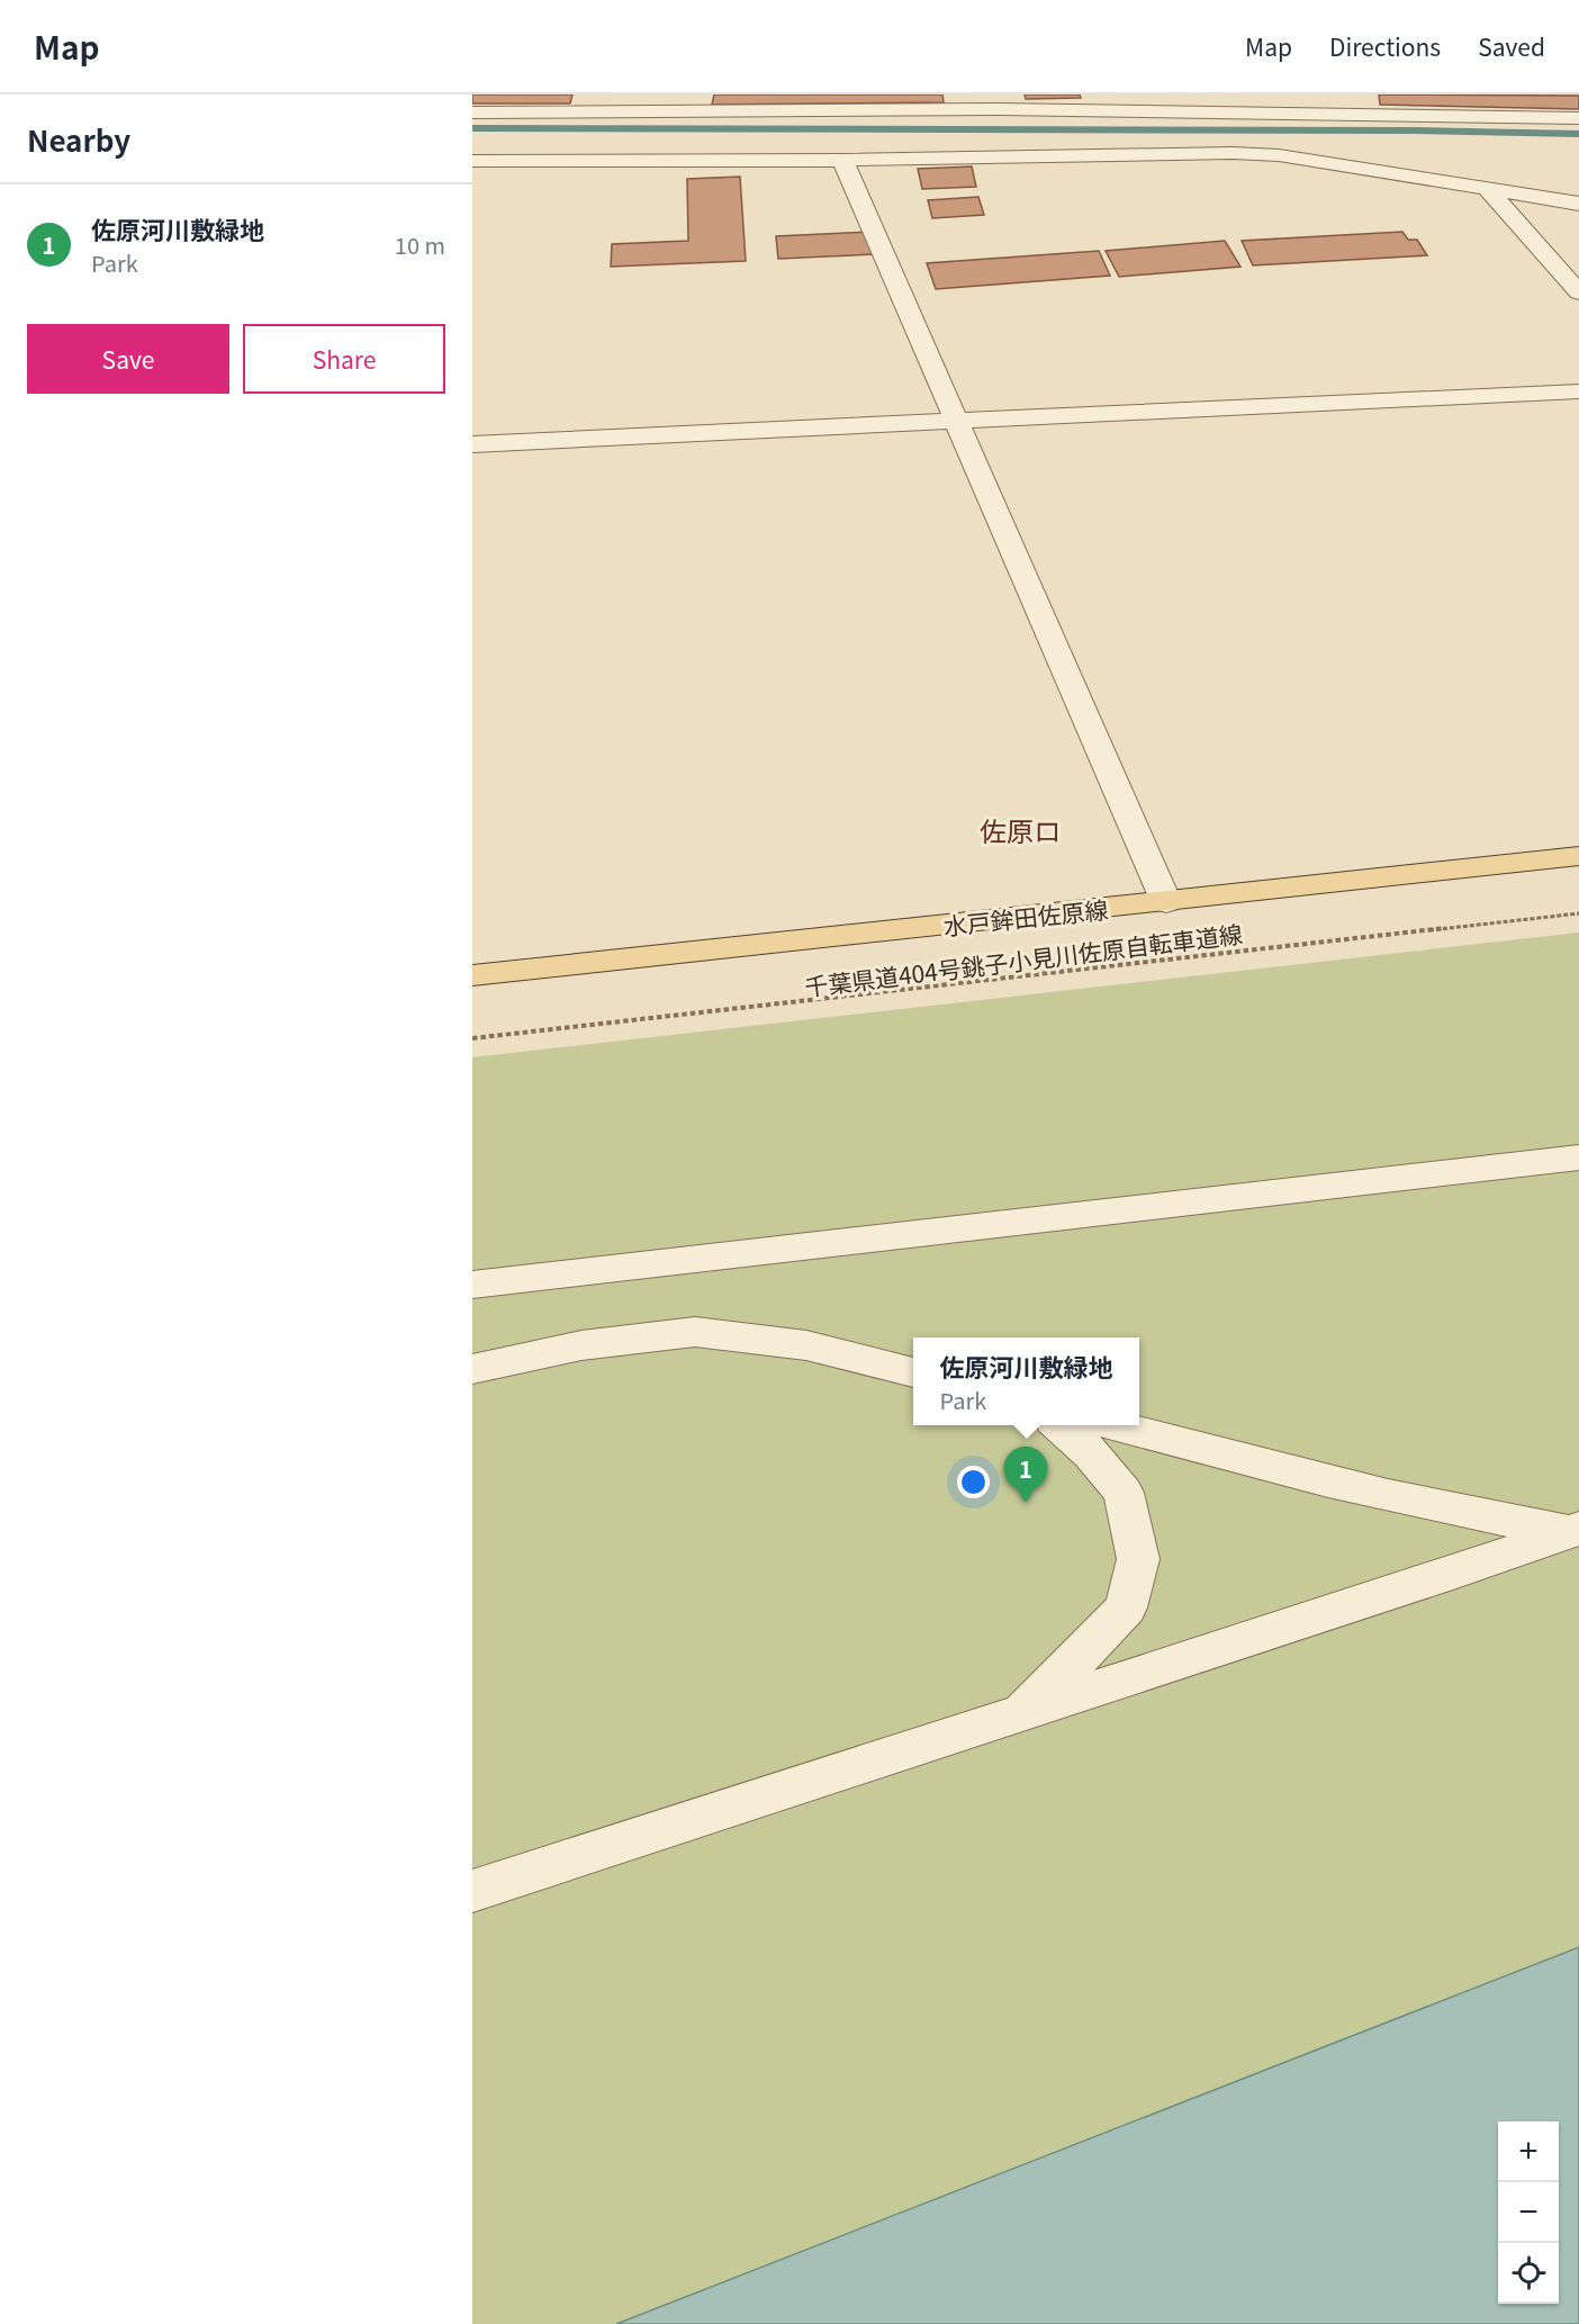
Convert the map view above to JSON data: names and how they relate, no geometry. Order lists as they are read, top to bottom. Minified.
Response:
{"streets":{"main road":["水戸鉾田佐原線"],"path":["千葉県道404号銚子小見川佐原自転車道線"]},"districts":["佐原ロ"],"page":{"header":"Map","nav":["Map","Directions","Saved"],"heading":"Nearby","list":[{"mark":"1","name":"佐原河川敷緑地","note":"Park","value":"10 m"}],"buttons":["Save","Share"],"popup":["佐原河川敷緑地","Park"],"pins":"1","map_buttons":["+","−"]}}
